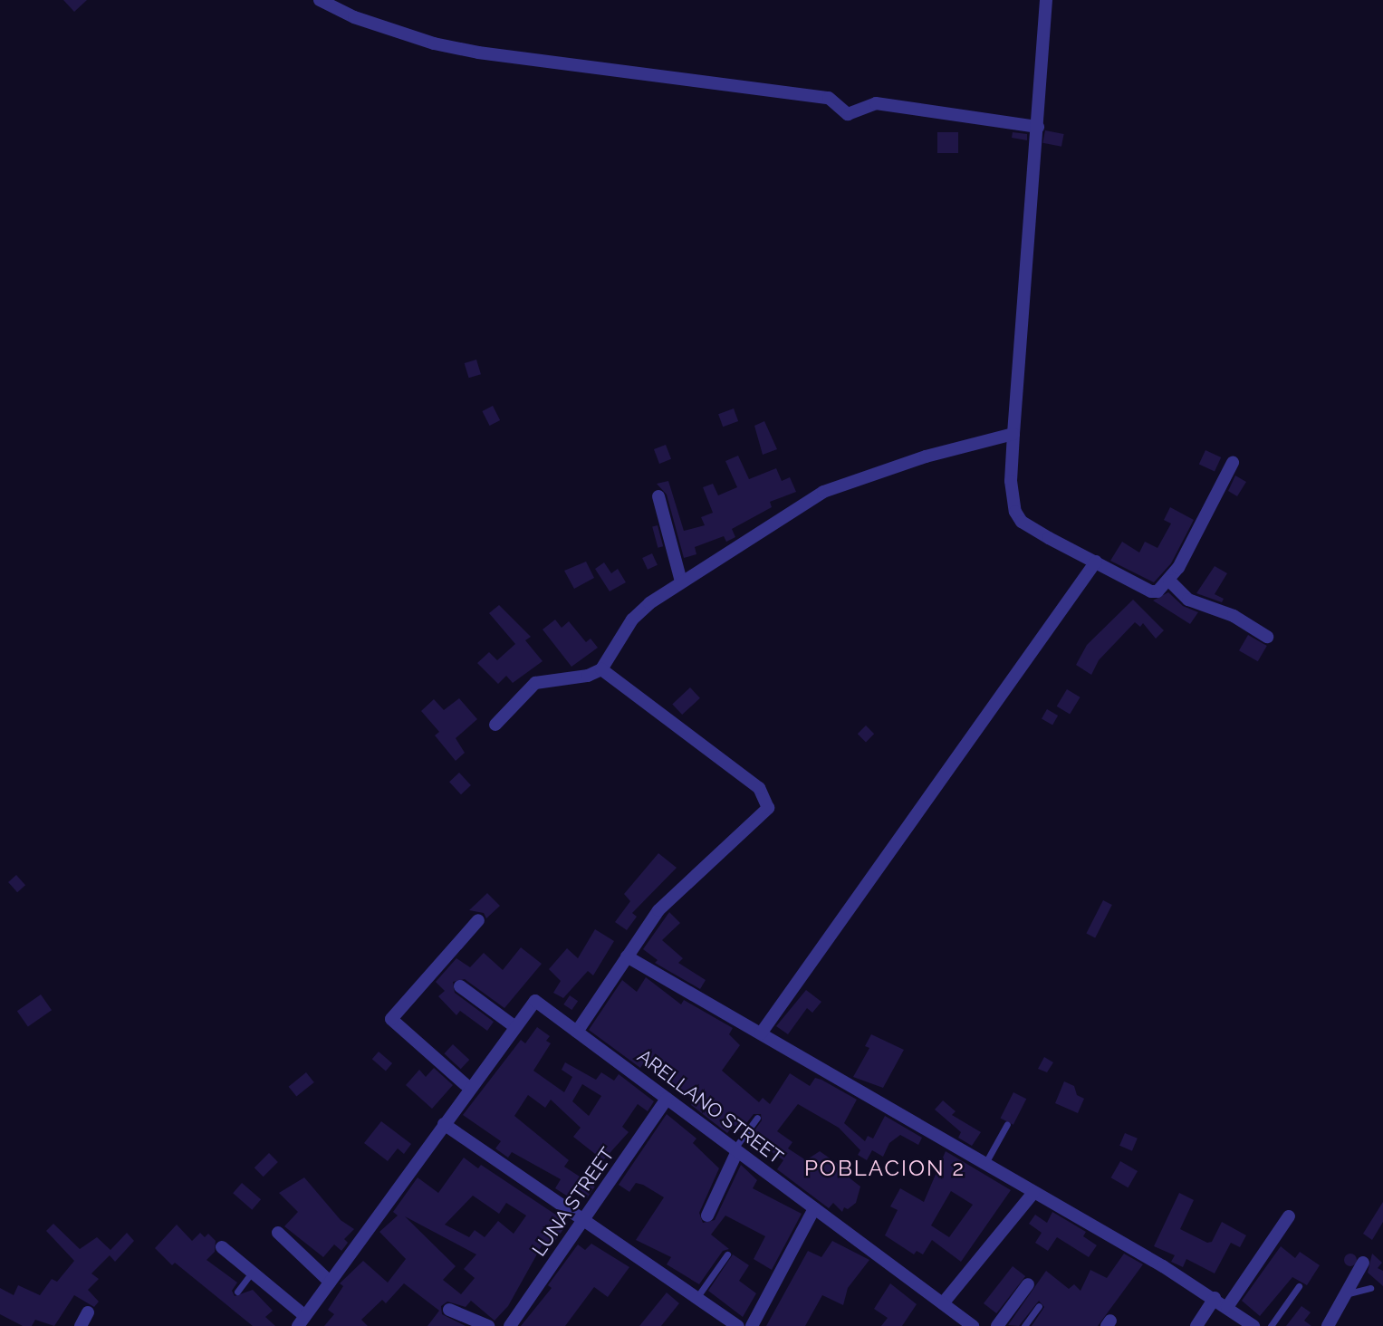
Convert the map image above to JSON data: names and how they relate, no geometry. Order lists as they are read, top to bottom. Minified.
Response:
{"streets":{"street":["ARELLANO STREET","LUNA STREET"]},"crossings":[["ARELLANO STREET","LUNA STREET"]],"districts":["POBLACION 2"]}
